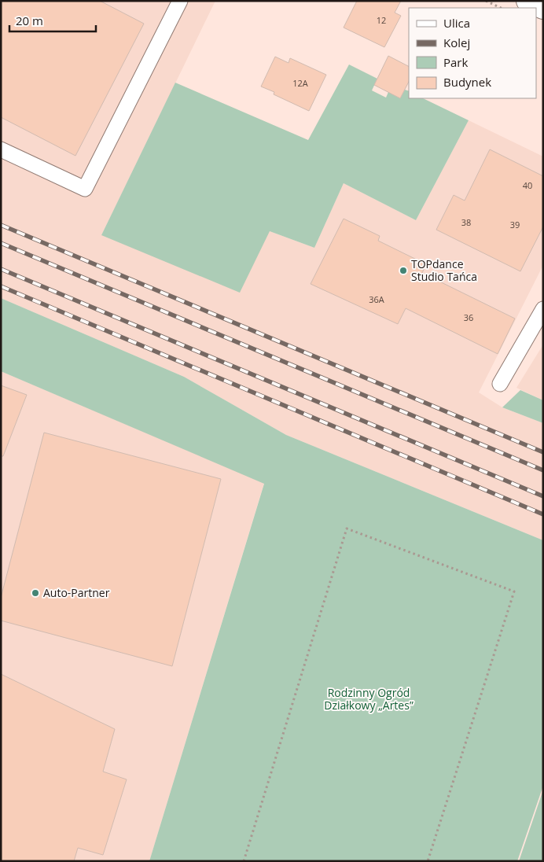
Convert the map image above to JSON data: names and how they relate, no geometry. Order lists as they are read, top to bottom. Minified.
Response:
{"parks":["Rodzinny Ogród Działkowy „Artes”"],"places":["TOPdance Studio Tańca","Auto-Partner"],"house_numbers":["12","12A","40","38","39","36A","36"],"legend":["Ulica","Kolej","Park","Budynek"],"scale_bar":"20 m"}
